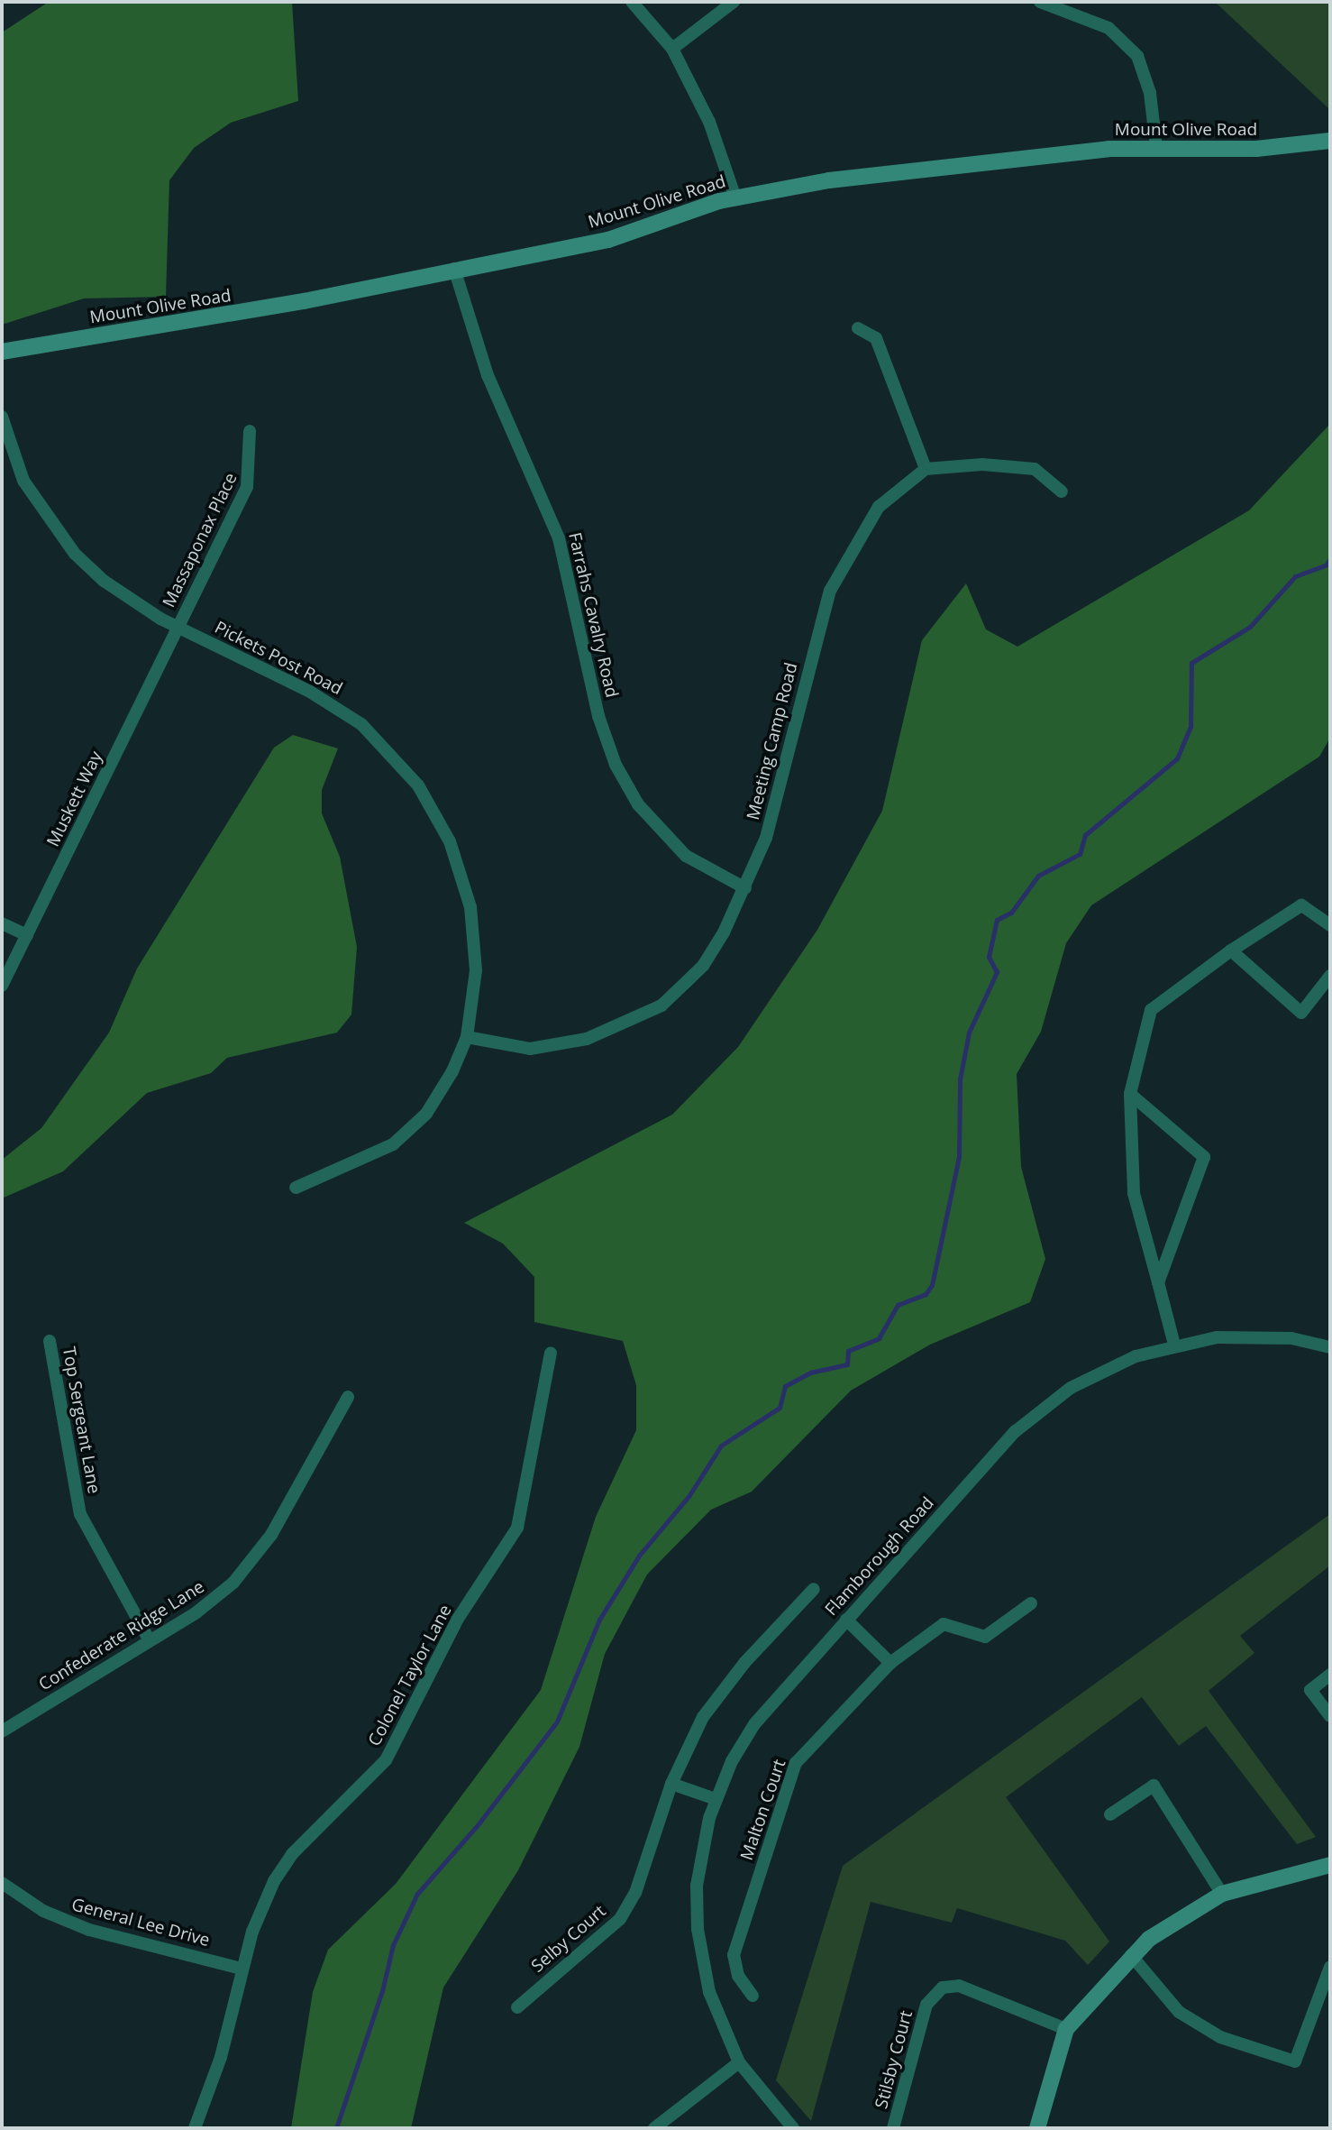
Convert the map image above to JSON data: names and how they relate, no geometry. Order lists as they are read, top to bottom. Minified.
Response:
{"streets":{"street":["Mount Olive Road","Massaponax Place","Farrahs Cavalry Road","Pickets Post Road","Meeting Camp Road","Muskett Way","Top Sergeant Lane","Flamborough Road","Confederate Ridge Lane","Colonel Taylor Lane","Malton Court","General Lee Drive","Selby Court","Stilsby Court"]},"crossings":[["Mount Olive Road","Farrahs Cavalry Road"],["Massaponax Place","Pickets Post Road"],["Massaponax Place","Muskett Way"],["Farrahs Cavalry Road","Meeting Camp Road"],["Pickets Post Road","Meeting Camp Road"],["Pickets Post Road","Muskett Way"],["Top Sergeant Lane","Confederate Ridge Lane"],["Colonel Taylor Lane","General Lee Drive"]]}
